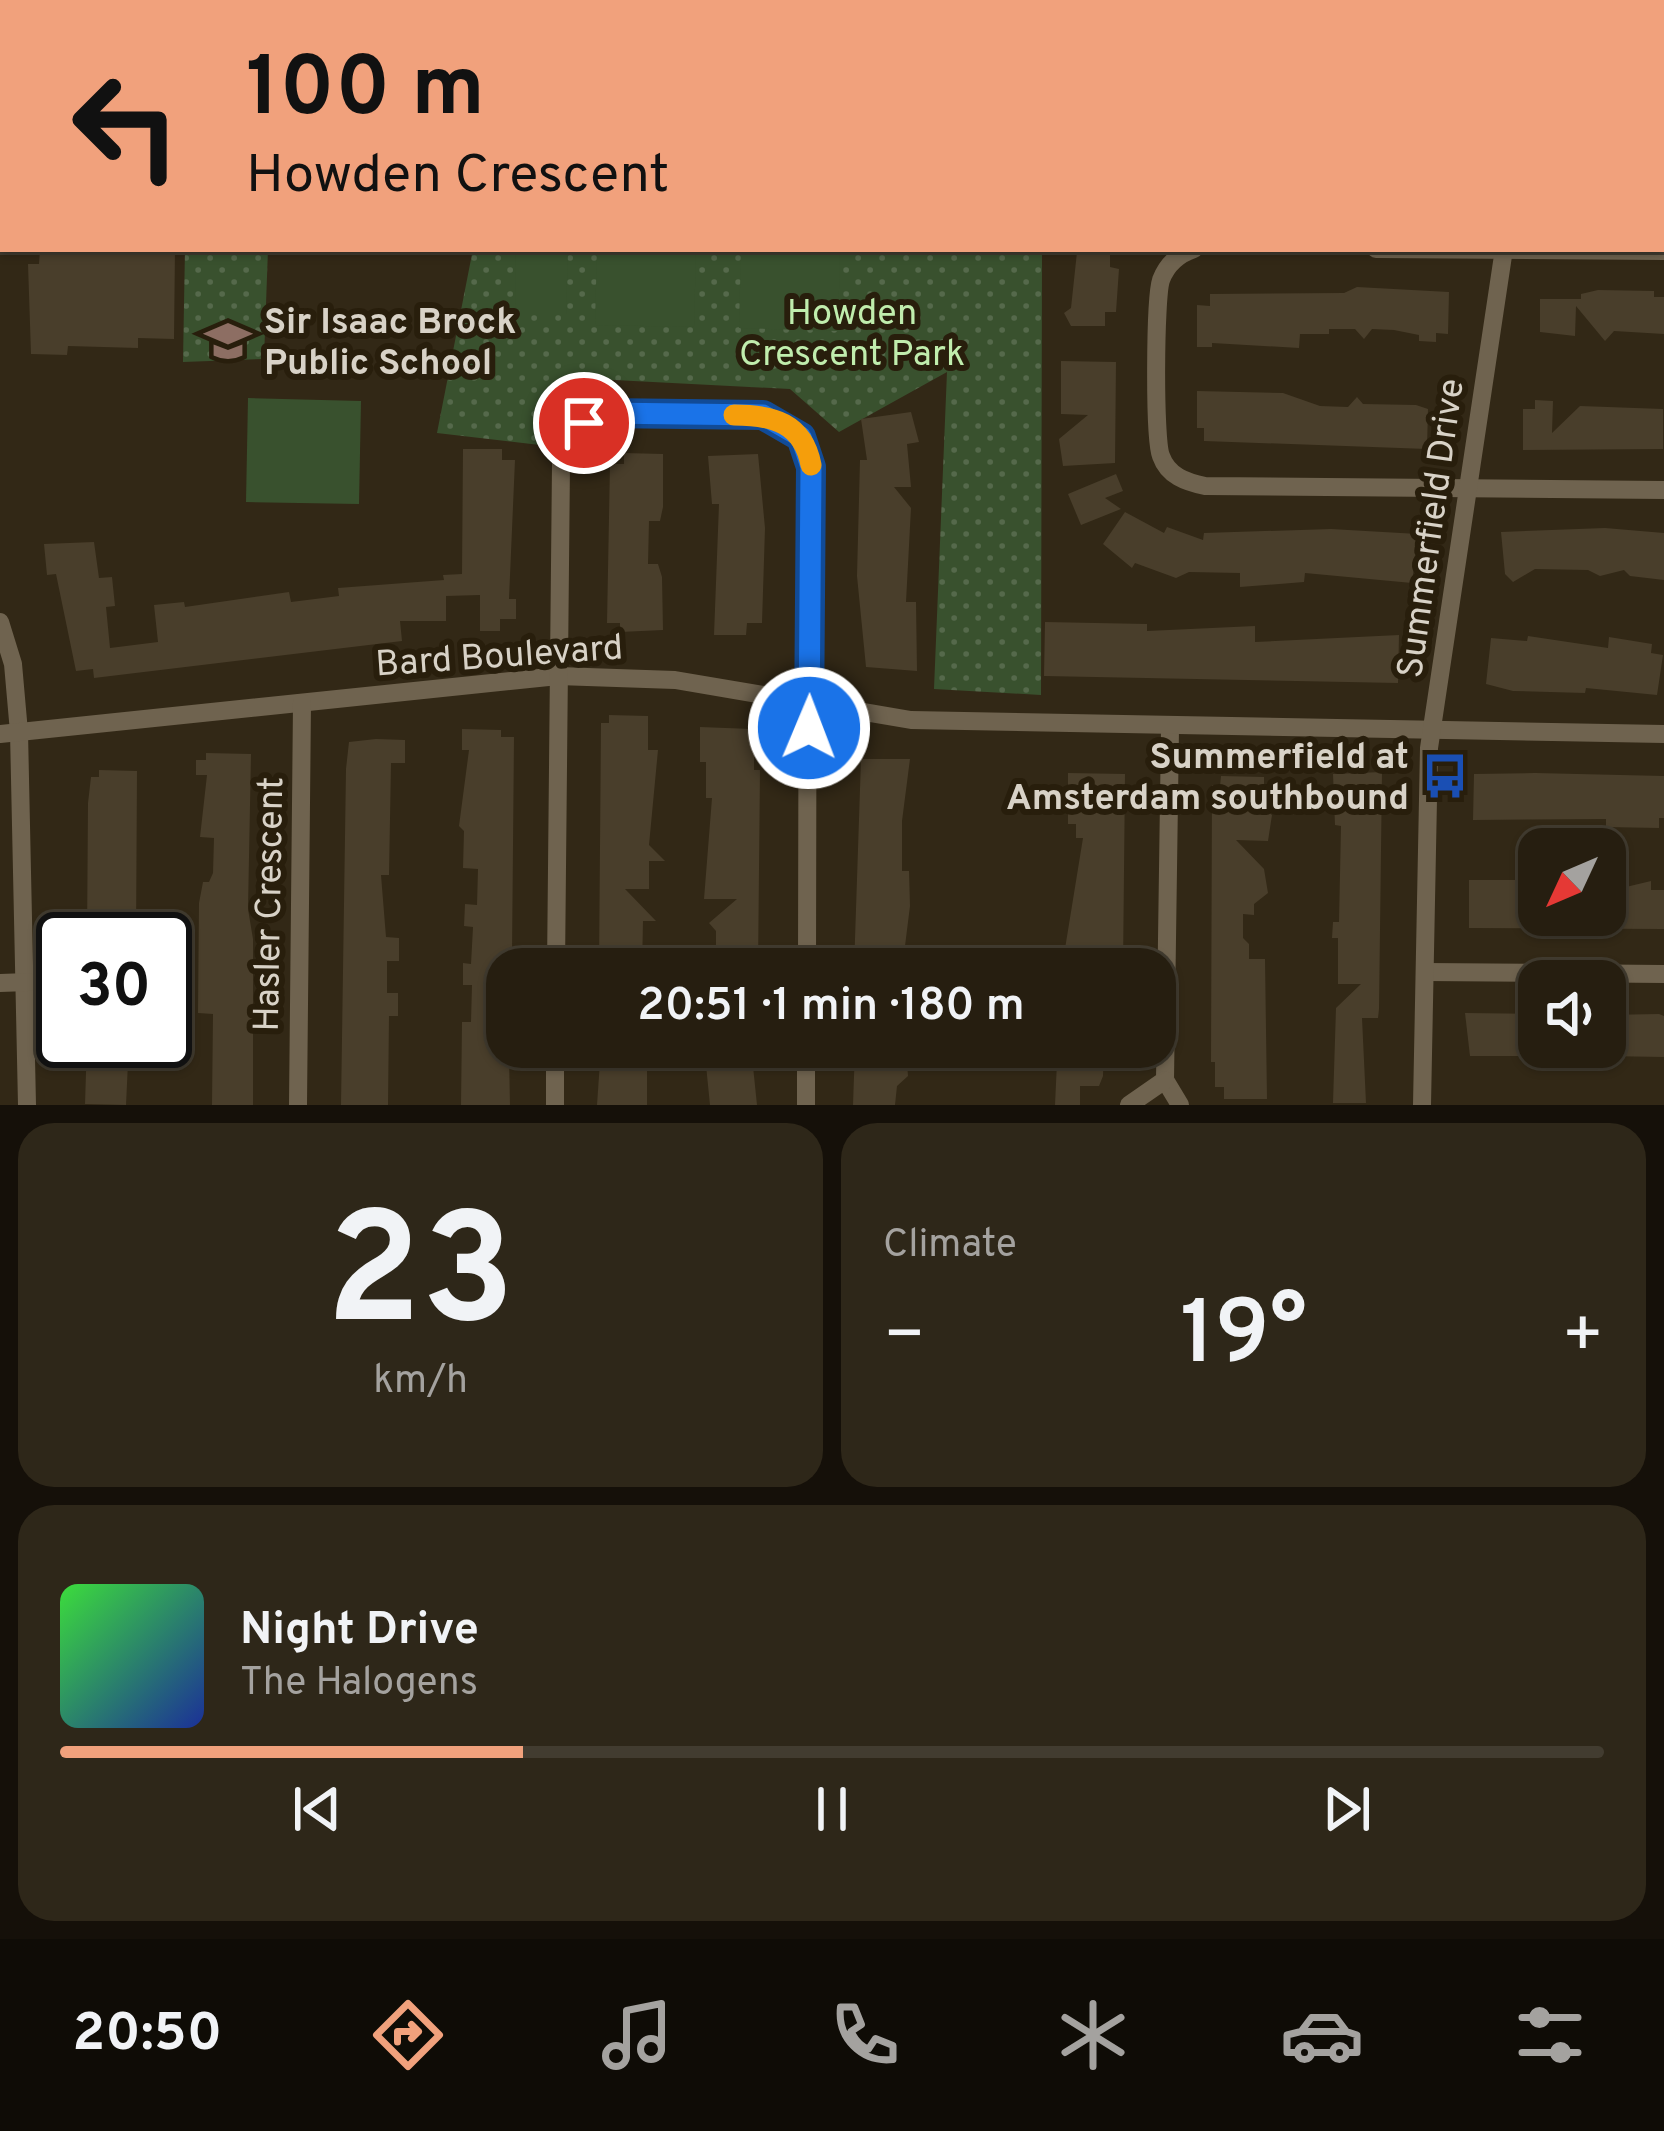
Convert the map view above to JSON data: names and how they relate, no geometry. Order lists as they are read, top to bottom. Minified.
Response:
{"streets":{"street":["Summerfield Drive","Bard Boulevard","Hasler Crescent"]},"crossings":[["Summerfield Drive","Bard Boulevard"],["Bard Boulevard","Hasler Crescent"]],"parks":["Howden Crescent Park"],"places":{"school or university":["Sir Isaac Brock Public School"],"bus stop":["Summerfield at Amsterdam southbound"]},"north":"bottom left","page":{"turn":["100 m","Howden Crescent"],"limit":"30","trip":"20:51 · 1 min · 180 m","tile":[["23","km/h"],"Climate"],"heat":["−","19°","+"],"song":["Night Drive","The Halogens"],"tabs":"20:50"}}
